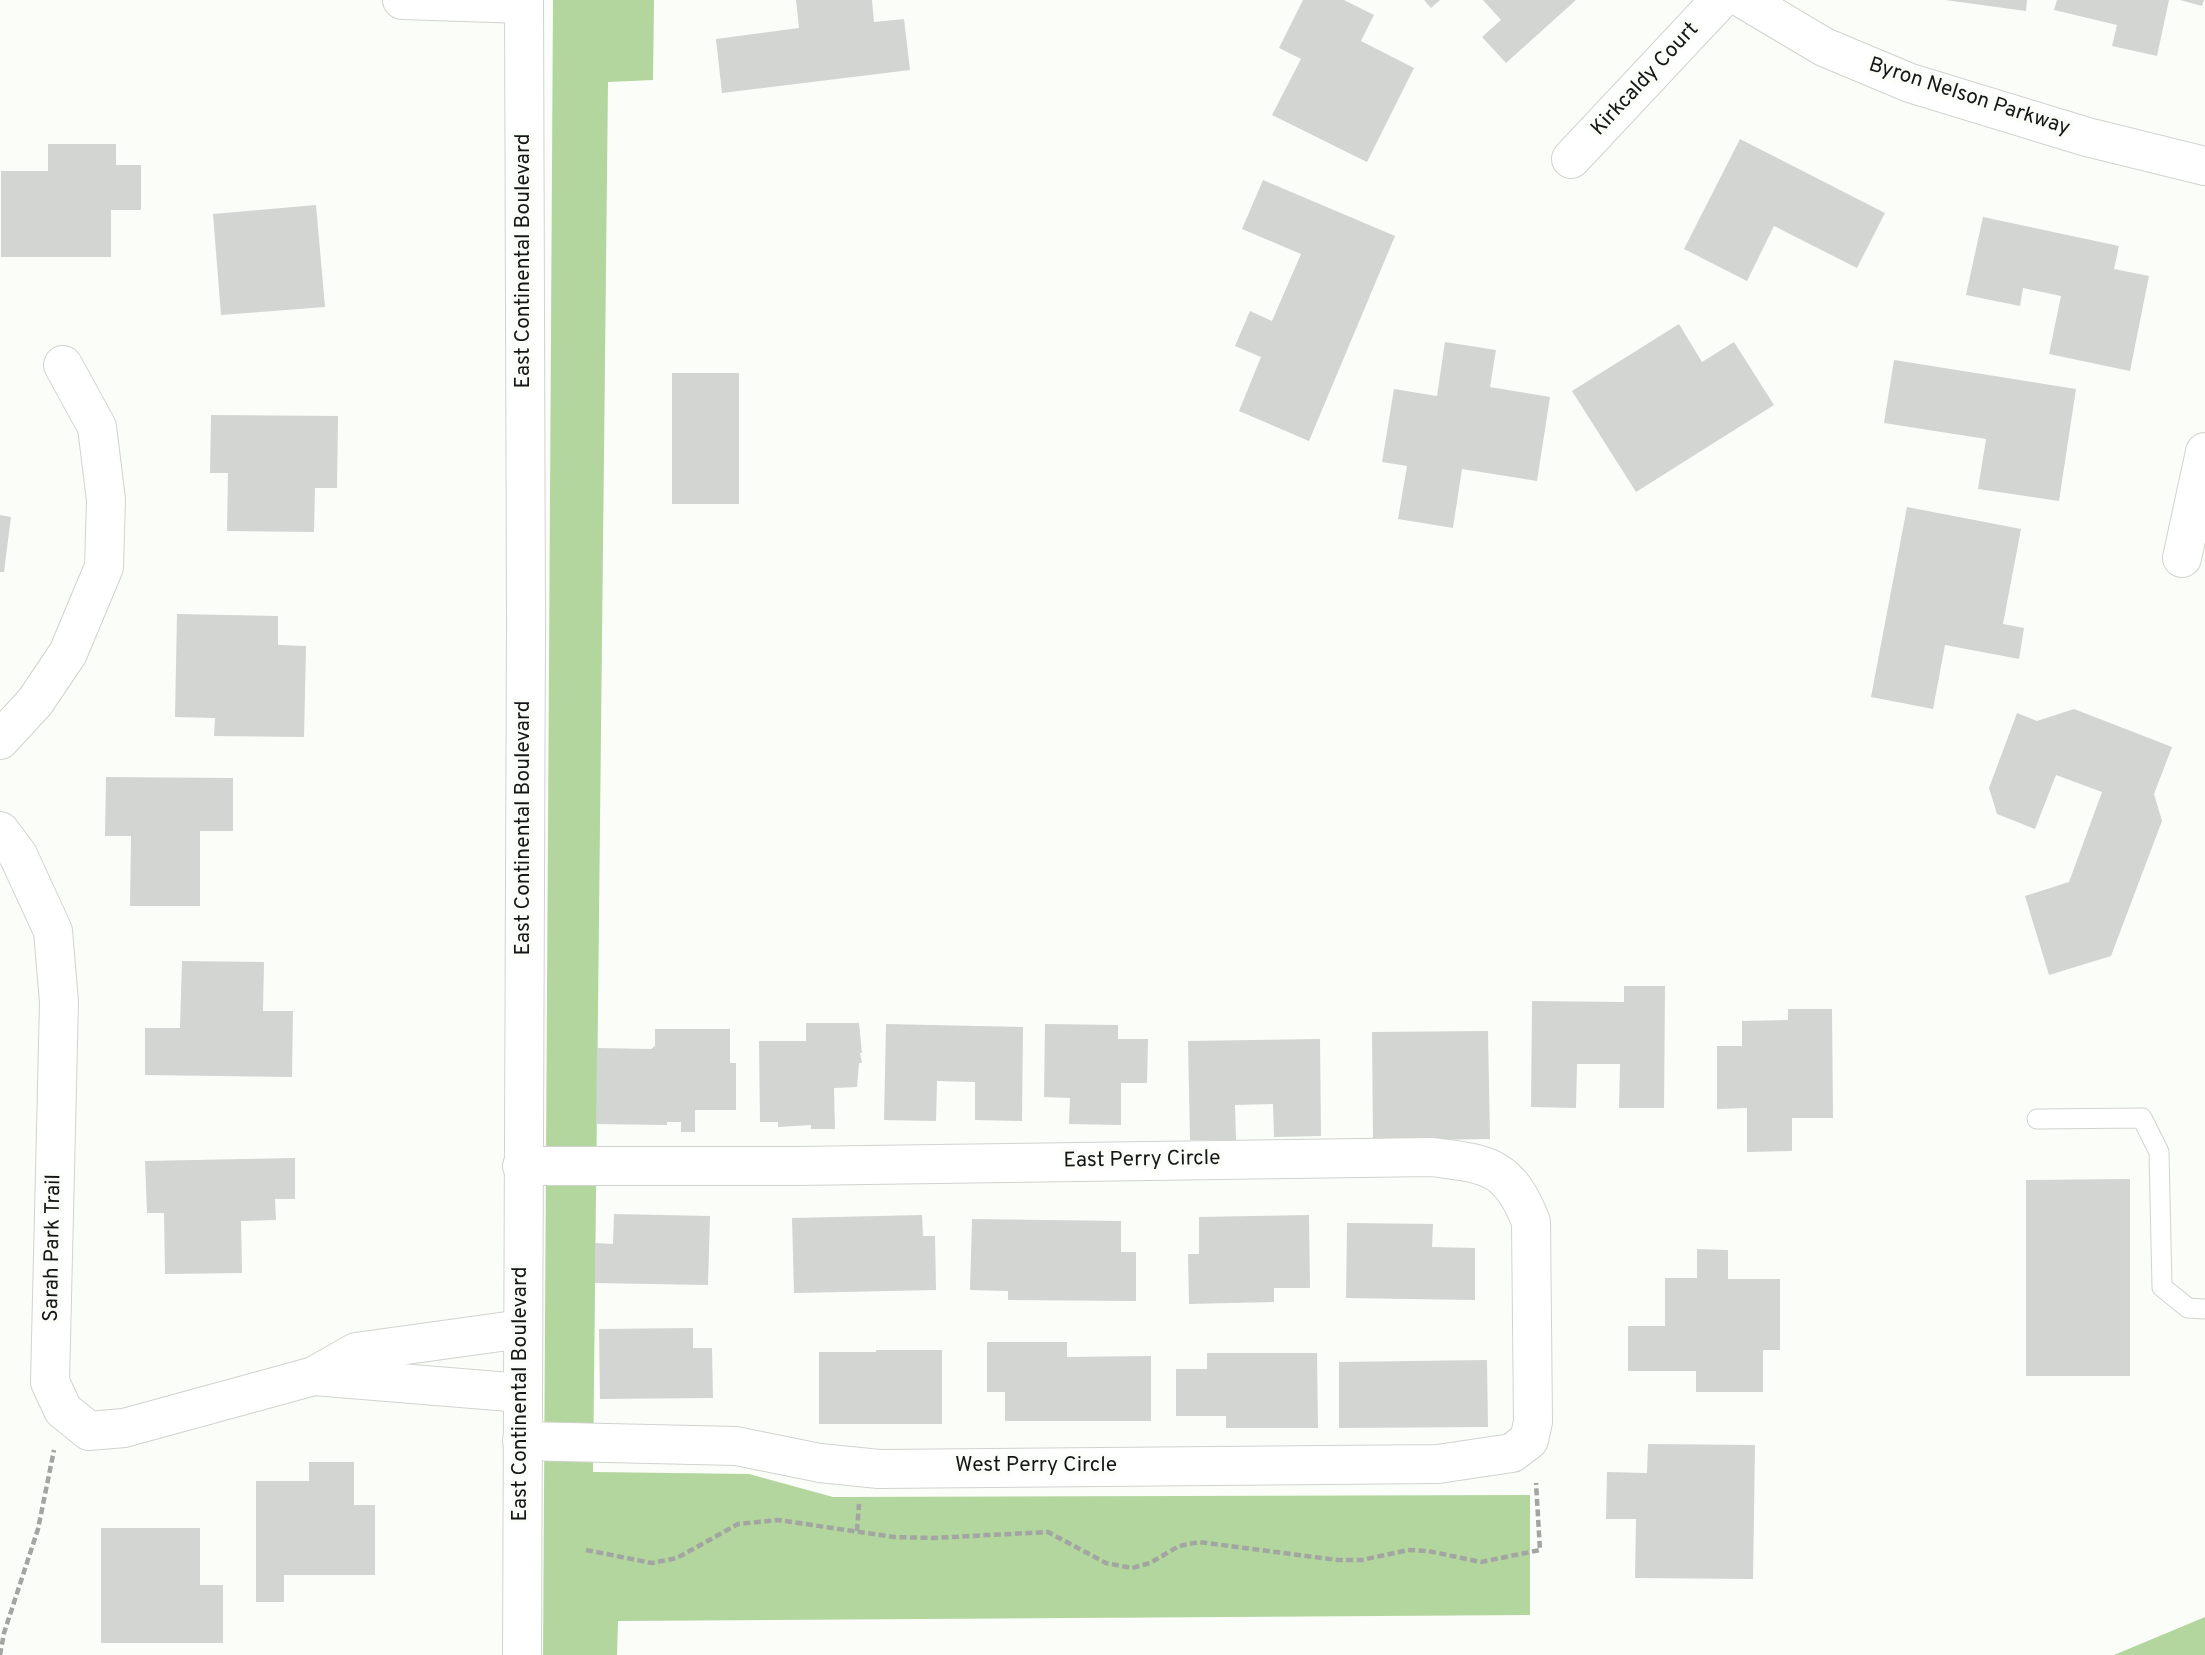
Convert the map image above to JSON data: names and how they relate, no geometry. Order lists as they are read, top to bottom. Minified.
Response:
{"streets":{"street":["Kirkcaldy Court","Byron Nelson Parkway","East Continental Boulevard","East Perry Circle","Sarah Park Trail","West Perry Circle"]},"crossings":[["East Continental Boulevard","East Perry Circle"],["East Continental Boulevard","West Perry Circle"],["East Perry Circle","West Perry Circle"]]}
